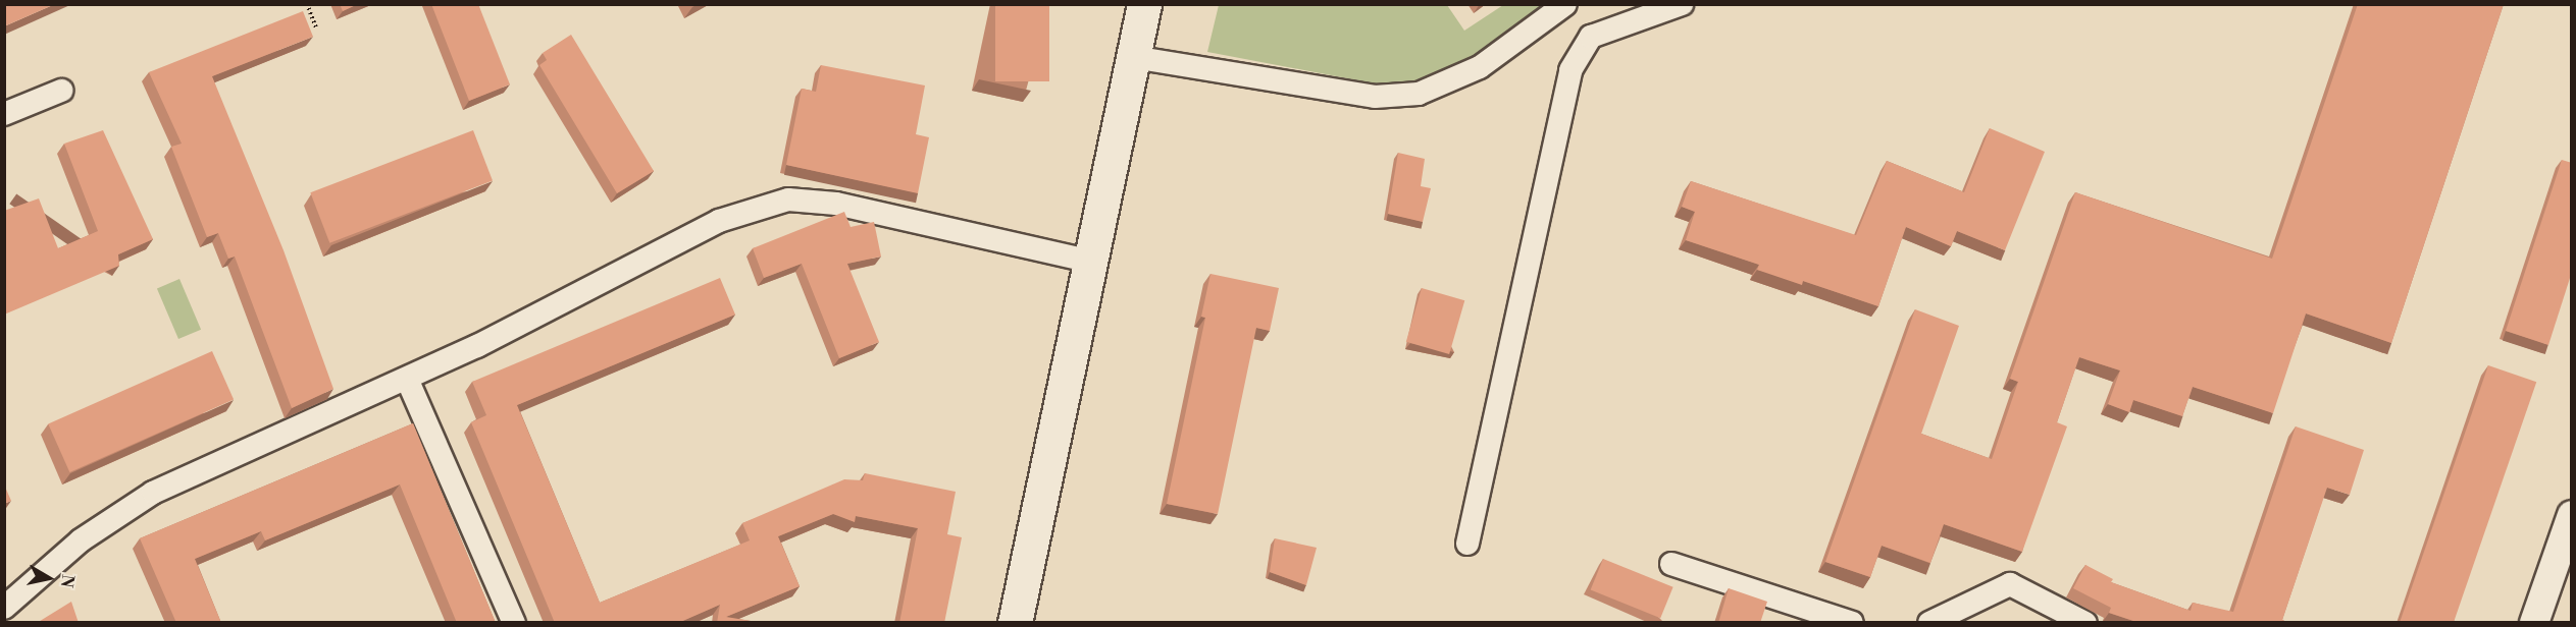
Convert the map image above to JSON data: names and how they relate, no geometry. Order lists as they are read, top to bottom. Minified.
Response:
{"north":"right"}
